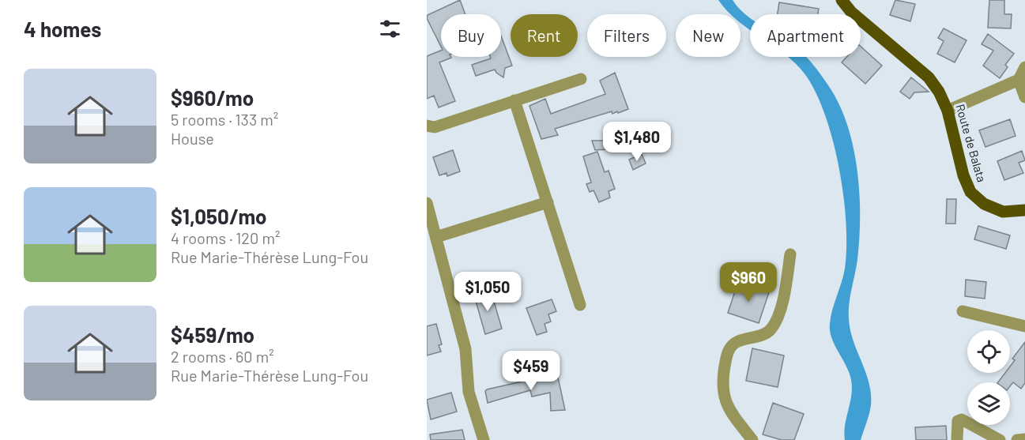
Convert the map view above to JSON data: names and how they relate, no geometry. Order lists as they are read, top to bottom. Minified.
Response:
{"streets":{"main road":["Route de Balata"]},"page":{"heading":"4 homes","chip":["Buy","Rent","Filters","New","Apartment"],"list":[{"name":"$960/mo","note":"5 rooms · 133 m² · House"},{"name":"$1,050/mo","note":"4 rooms · 120 m² · Rue Marie-Thérèse Lung-Fou"},{"name":"$459/mo","note":"2 rooms · 60 m² · Rue Marie-Thérèse Lung-Fou"}],"price":["$1,480","$960","$1,050","$459"]}}
